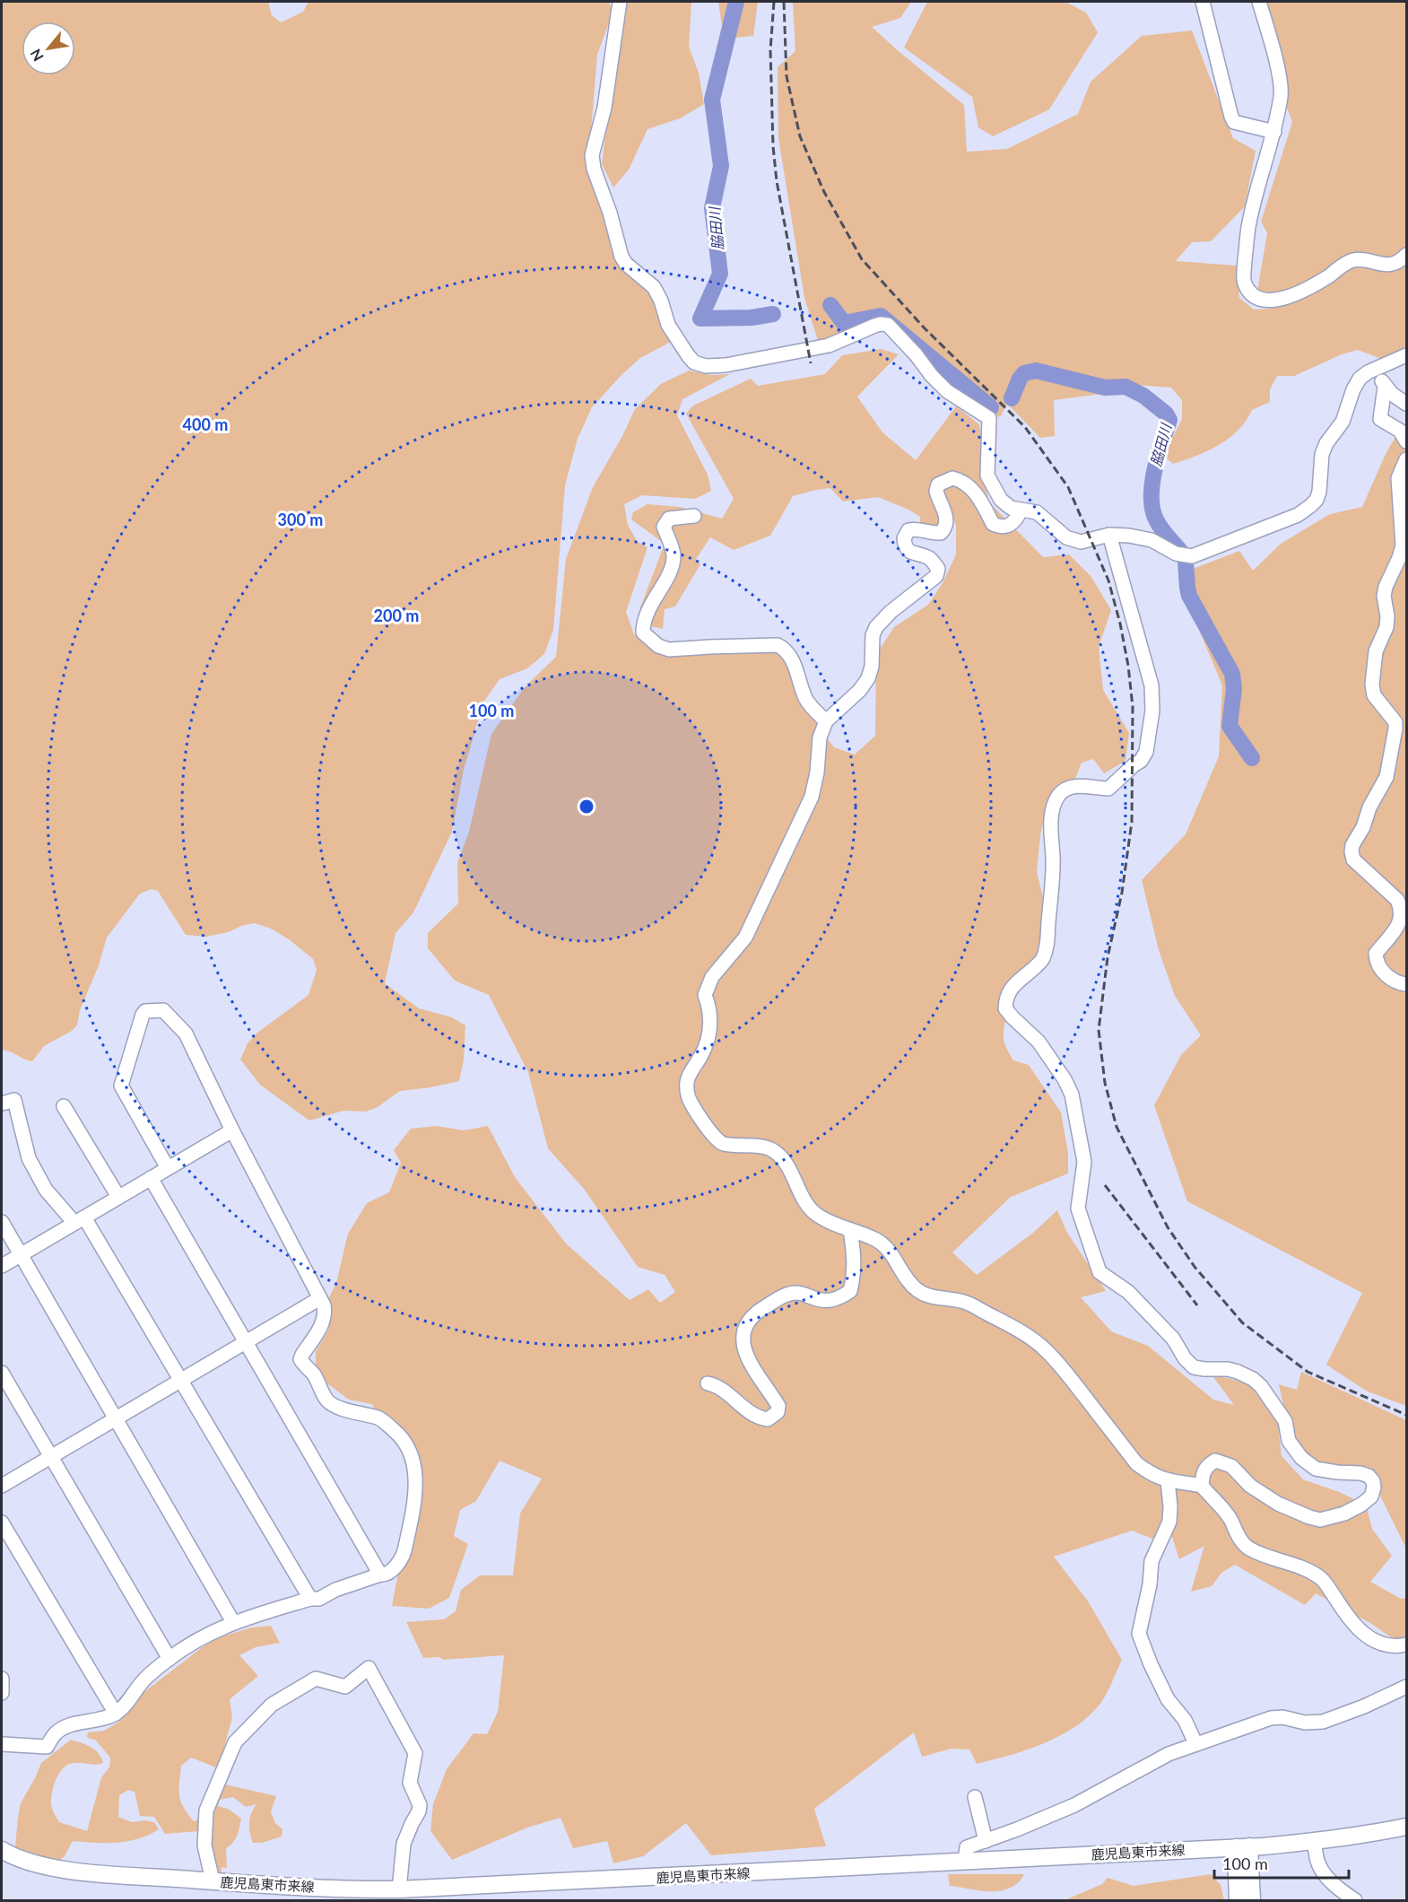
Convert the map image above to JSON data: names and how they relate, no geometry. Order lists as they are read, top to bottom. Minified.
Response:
{"streets":{"main road":["鹿児島東市来線"]},"water":["脇田川"],"scale_bar":"100 m","north":"bottom left","rings":["400 m","300 m","200 m","100 m"]}
